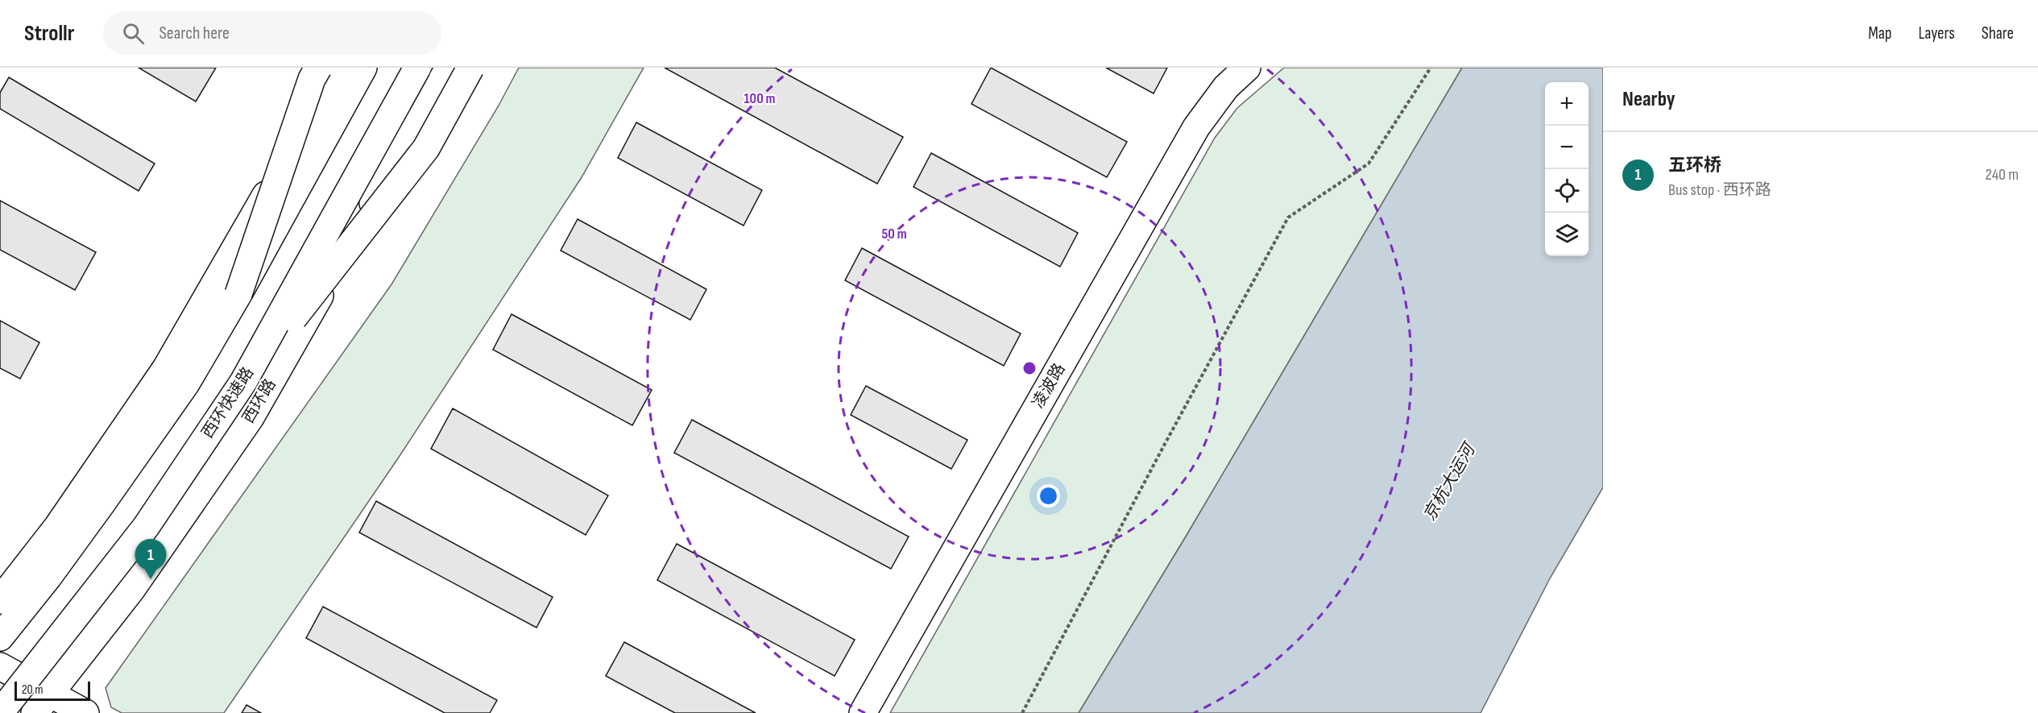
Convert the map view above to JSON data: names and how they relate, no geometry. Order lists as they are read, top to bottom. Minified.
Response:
{"streets":{"main road":["凌波路","西环路","西环快速路"]},"water":["京杭大运河"],"scale_bar":"20 m","page":{"header":"Strollr","search":"Search here","nav":["Map","Layers","Share"],"heading":"Nearby","map_buttons":["+","−"],"list":[{"mark":"1","name":"五环桥","note":"Bus stop · 西环路","value":"240 m"}],"pins":"1","scale":"20 m"},"rings":["100 m","50 m"]}
